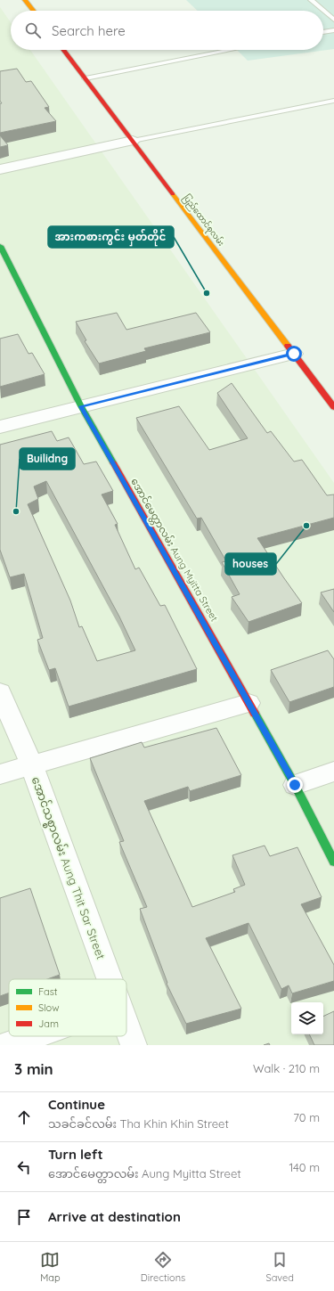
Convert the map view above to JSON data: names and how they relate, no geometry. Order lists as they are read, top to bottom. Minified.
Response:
{"streets":{"main road":["ပြည်ထောင်စုလမ်း","အောင်မေတ္တာလမ်း Aung Myitta Street"],"street":["အောင်သစ္စာလမ်း Aung Thit Sar Street"]},"places":["အားကစားကွင်း မှတ်တိုင်","Builidng","houses"],"legend":["Fast","Slow","Jam"],"page":{"search":"Search here","heading":["3 min","Walk · 210 m"],"list":[["Continue","သခင်ခင်လမ်း Tha Khin Khin Street","70 m"],["Turn left","အောင်မေတ္တာလမ်း Aung Myitta Street","140 m"],"Arrive at destination"],"nav":["Map","Directions","Saved"]}}
